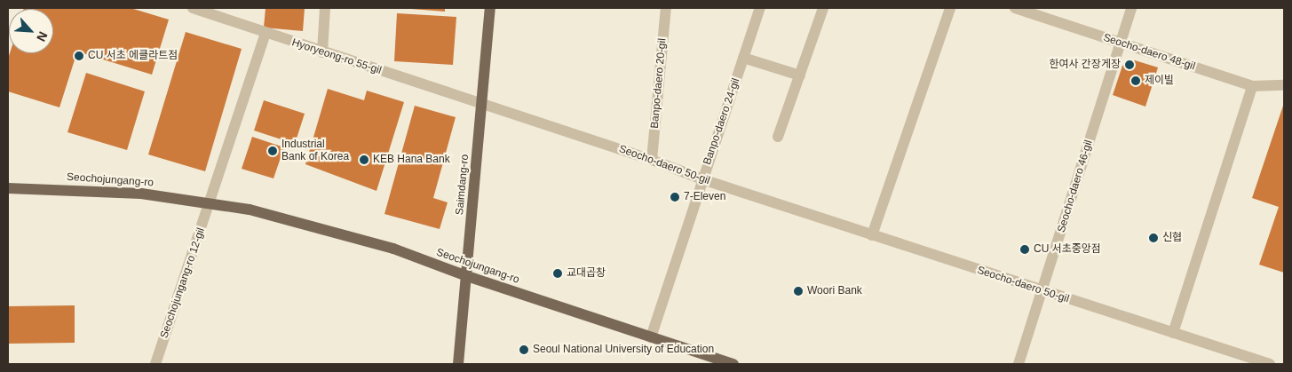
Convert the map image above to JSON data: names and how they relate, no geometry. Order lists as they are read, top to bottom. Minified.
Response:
{"streets":{"main road":["Seochojungang-ro","Saimdang-ro"],"street":["Seocho-daero 48-gil","Hyoryeong-ro 55-gil","Banpo-daero 20-gil","Banpo-daero 24-gil","Seocho-daero 50-gil","Seocho-daero 46-gil","Seochojungang-ro 12-gil"]},"crossings":[["Seocho-daero 48-gil","Seocho-daero 46-gil"],["Hyoryeong-ro 55-gil","Seocho-daero 50-gil"],["Hyoryeong-ro 55-gil","Saimdang-ro"],["Banpo-daero 20-gil","Seocho-daero 50-gil"],["Banpo-daero 24-gil","Seocho-daero 50-gil"],["Banpo-daero 24-gil","Seochojungang-ro"],["Seocho-daero 50-gil","Saimdang-ro"],["Seocho-daero 50-gil","Seocho-daero 46-gil"],["Seochojungang-ro","Saimdang-ro"],["Seochojungang-ro","Seochojungang-ro 12-gil"]],"places":["CU 서초 에클라트점","한여사 간장게장","제이빌","Industrial Bank of Korea","KEB Hana Bank","7-Eleven","신협","CU 서초중앙점","교대곱창","Woori Bank","Seoul National University of Education"],"north":"bottom right"}
